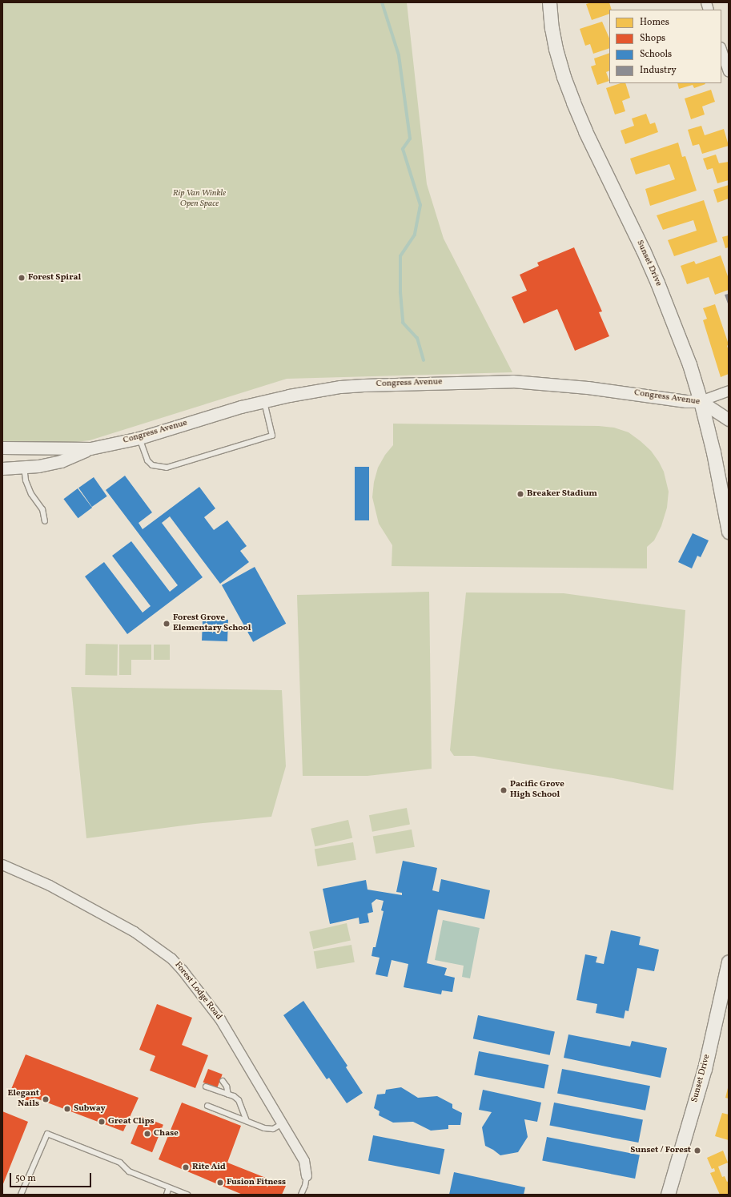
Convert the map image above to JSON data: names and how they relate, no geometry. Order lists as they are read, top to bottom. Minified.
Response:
{"streets":{"main road":["Sunset Drive"],"street":["Congress Avenue","Forest Lodge Road"]},"crossings":[["Sunset Drive","Congress Avenue"]],"parks":["Rip Van Winkle Open Space"],"places":["Forest Spiral","Breaker Stadium","Forest Grove Elementary School","Pacific Grove High School","Elegant Nails","Subway","Great Clips","Chase","Sunset / Forest","Rite Aid","Fusion Fitness"],"legend":["Homes","Shops","Schools","Industry"],"scale_bar":"50 m"}
